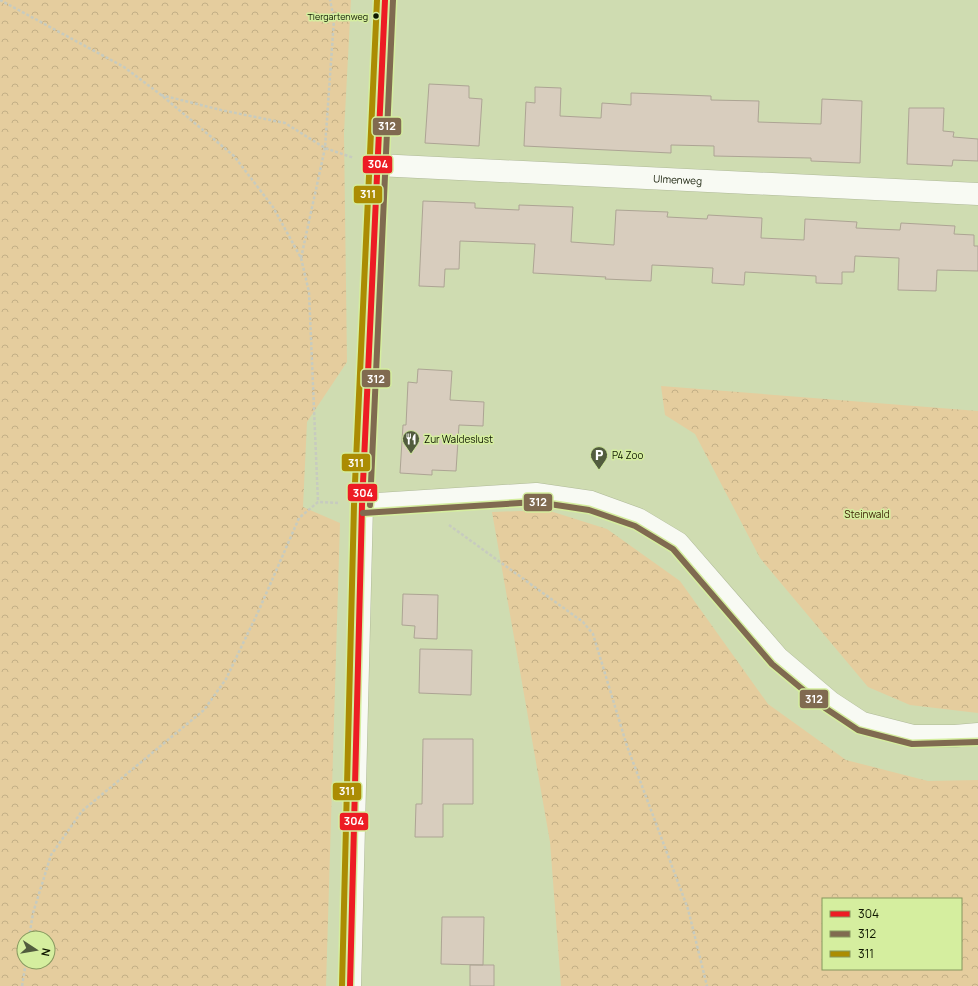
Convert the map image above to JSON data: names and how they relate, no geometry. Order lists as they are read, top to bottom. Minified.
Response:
{"streets":{"street":["Ulmenweg"]},"parks":["Steinwald"],"places":{"other":["Tiergartenweg"],"restaurant":["Zur Waldeslust"],"parking":["P4 Zoo"]},"lines":["transit line 304","transit line 312","transit line 311"],"legend":["304","312","311"],"north":"right"}
